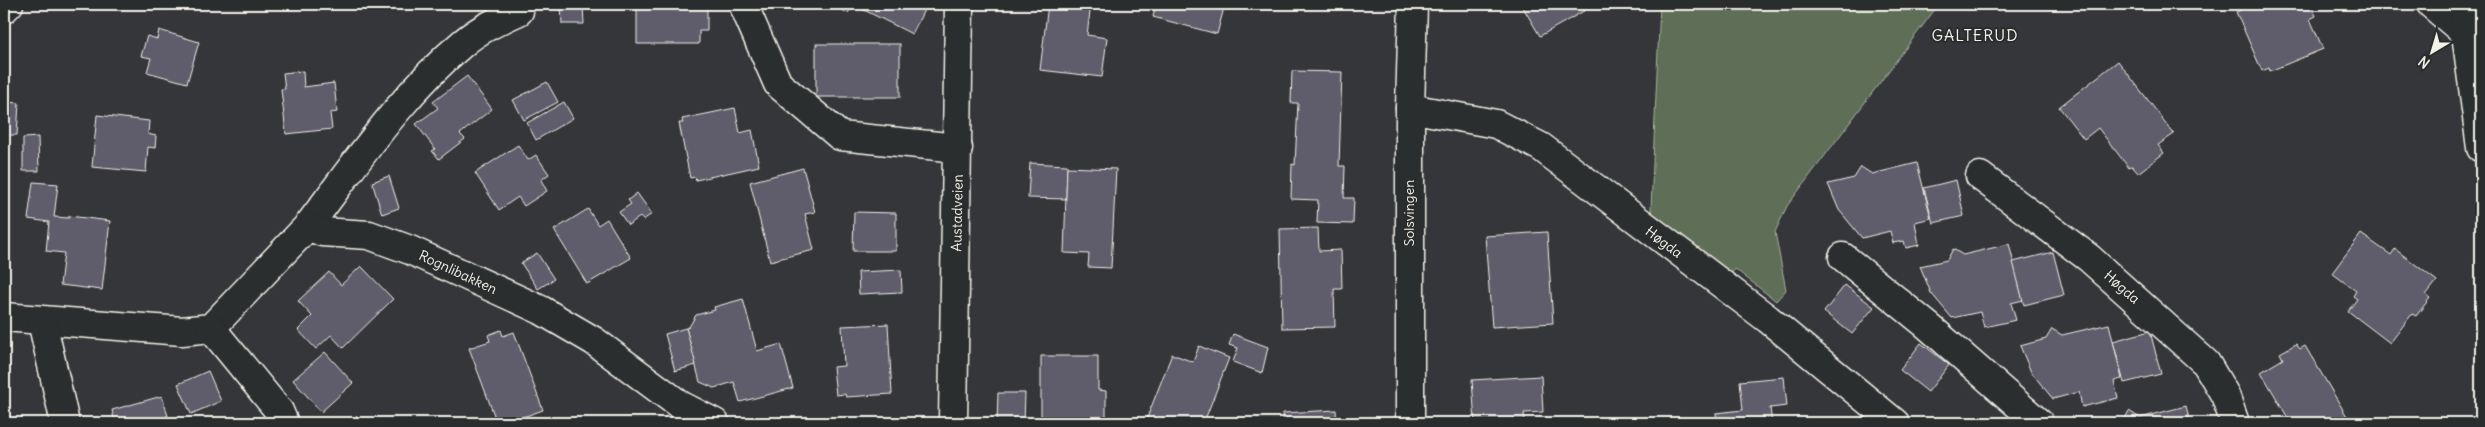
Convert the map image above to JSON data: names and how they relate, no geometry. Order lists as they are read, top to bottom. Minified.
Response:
{"streets":{"street":["Austadveien","Solsvingen","Høgda","Rognlibakken"]},"crossings":[["Solsvingen","Høgda"]],"districts":["GALTERUD"],"north":"bottom left"}
